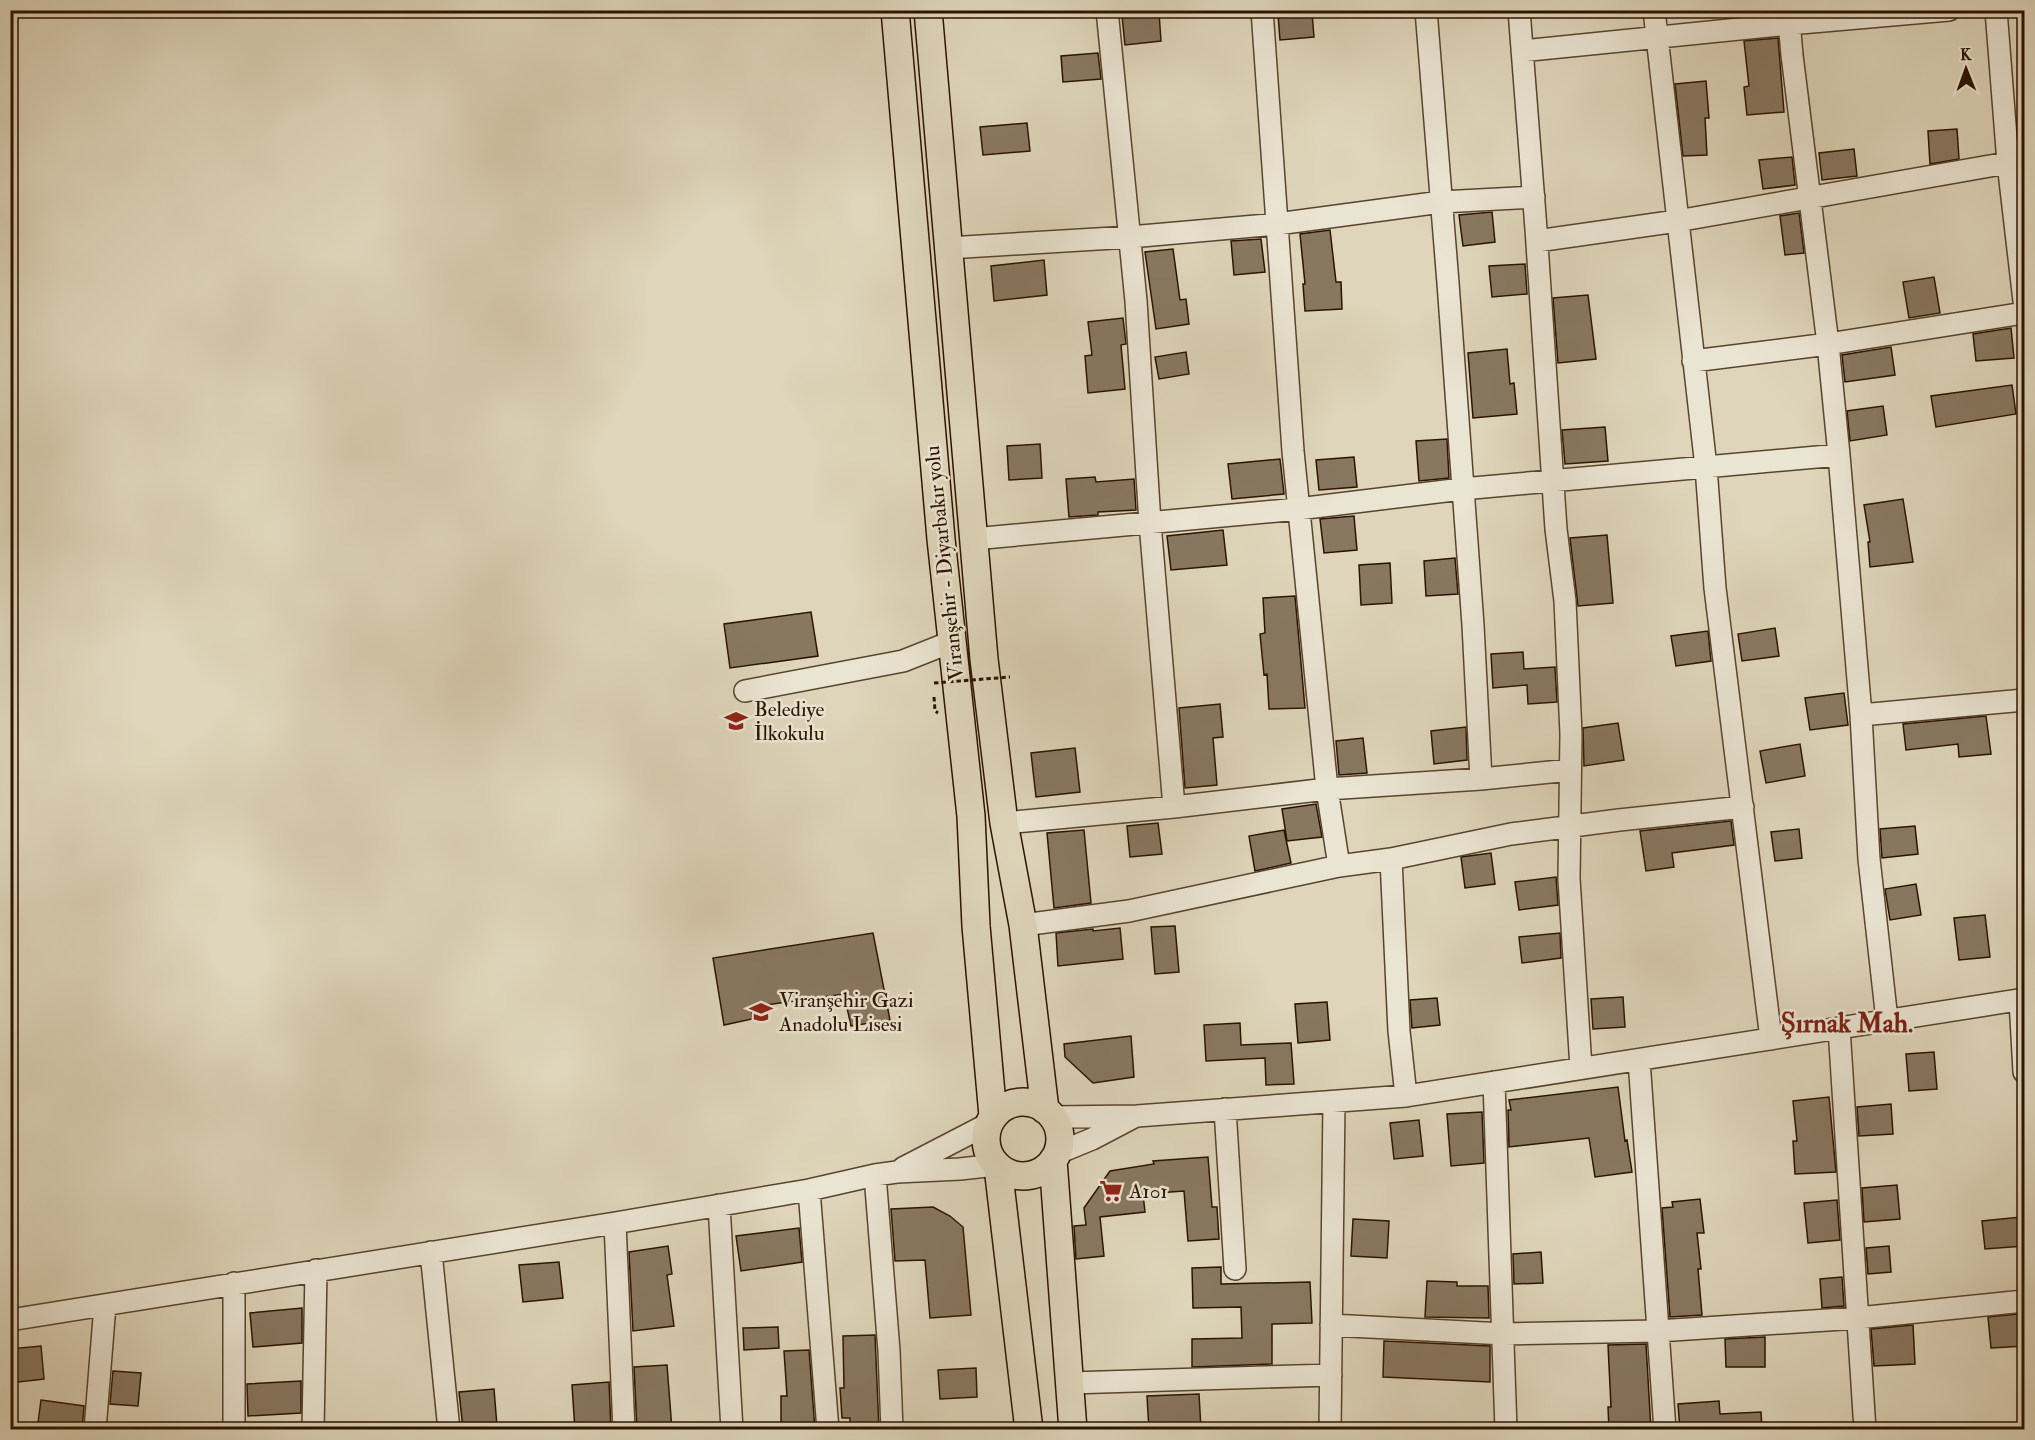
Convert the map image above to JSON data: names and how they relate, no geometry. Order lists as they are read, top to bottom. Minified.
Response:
{"streets":{"main road":["Viranşehir - Diyarbakır yolu"]},"districts":["Şırnak Mah."],"places":{"school or university":["Belediye İlkokulu","Viranşehir Gazi Anadolu Lisesi"],"supermarket":["A101"]},"north":"top"}
